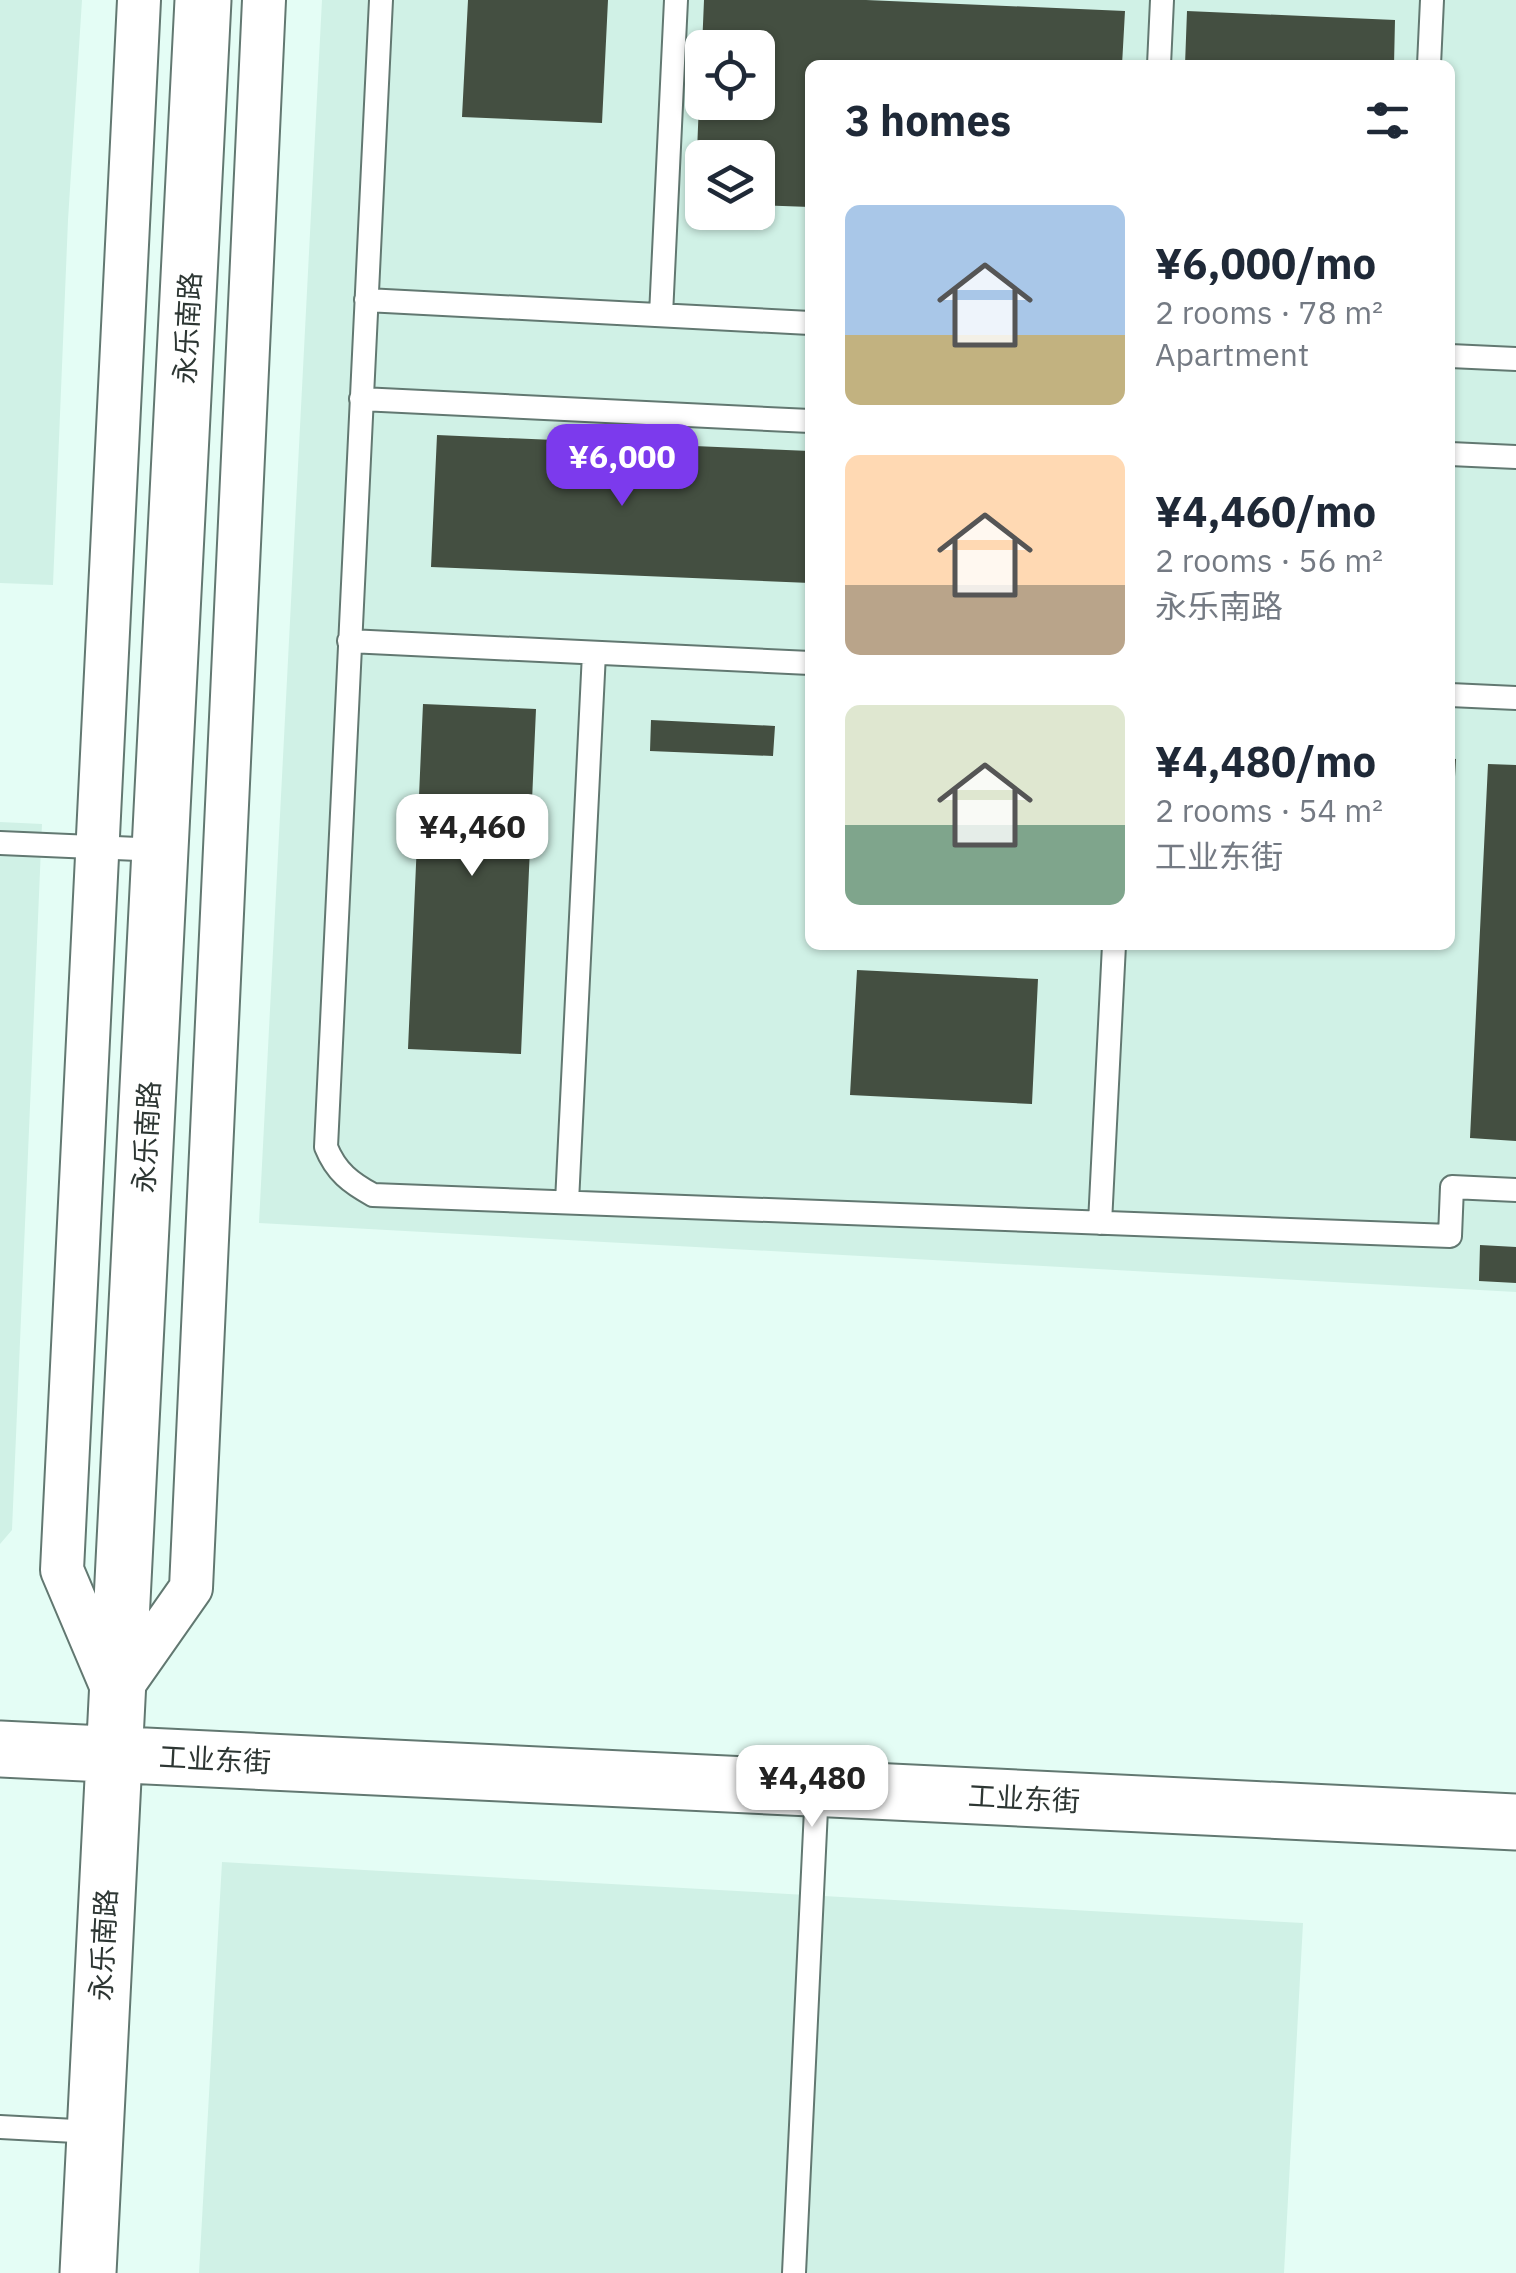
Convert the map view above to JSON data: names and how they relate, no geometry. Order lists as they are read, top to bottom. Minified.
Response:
{"streets":{"main road":["永乐南路","工业东街"]},"crossings":[["永乐南路","工业东街"]],"page":{"heading":"3 homes","list":[{"name":"¥6,000/mo","note":"2 rooms · 78 m² · Apartment"},{"name":"¥4,460/mo","note":"2 rooms · 56 m² · 永乐南路"},{"name":"¥4,480/mo","note":"2 rooms · 54 m² · 工业东街"}],"price":["¥6,000","¥4,460","¥4,480"]}}
